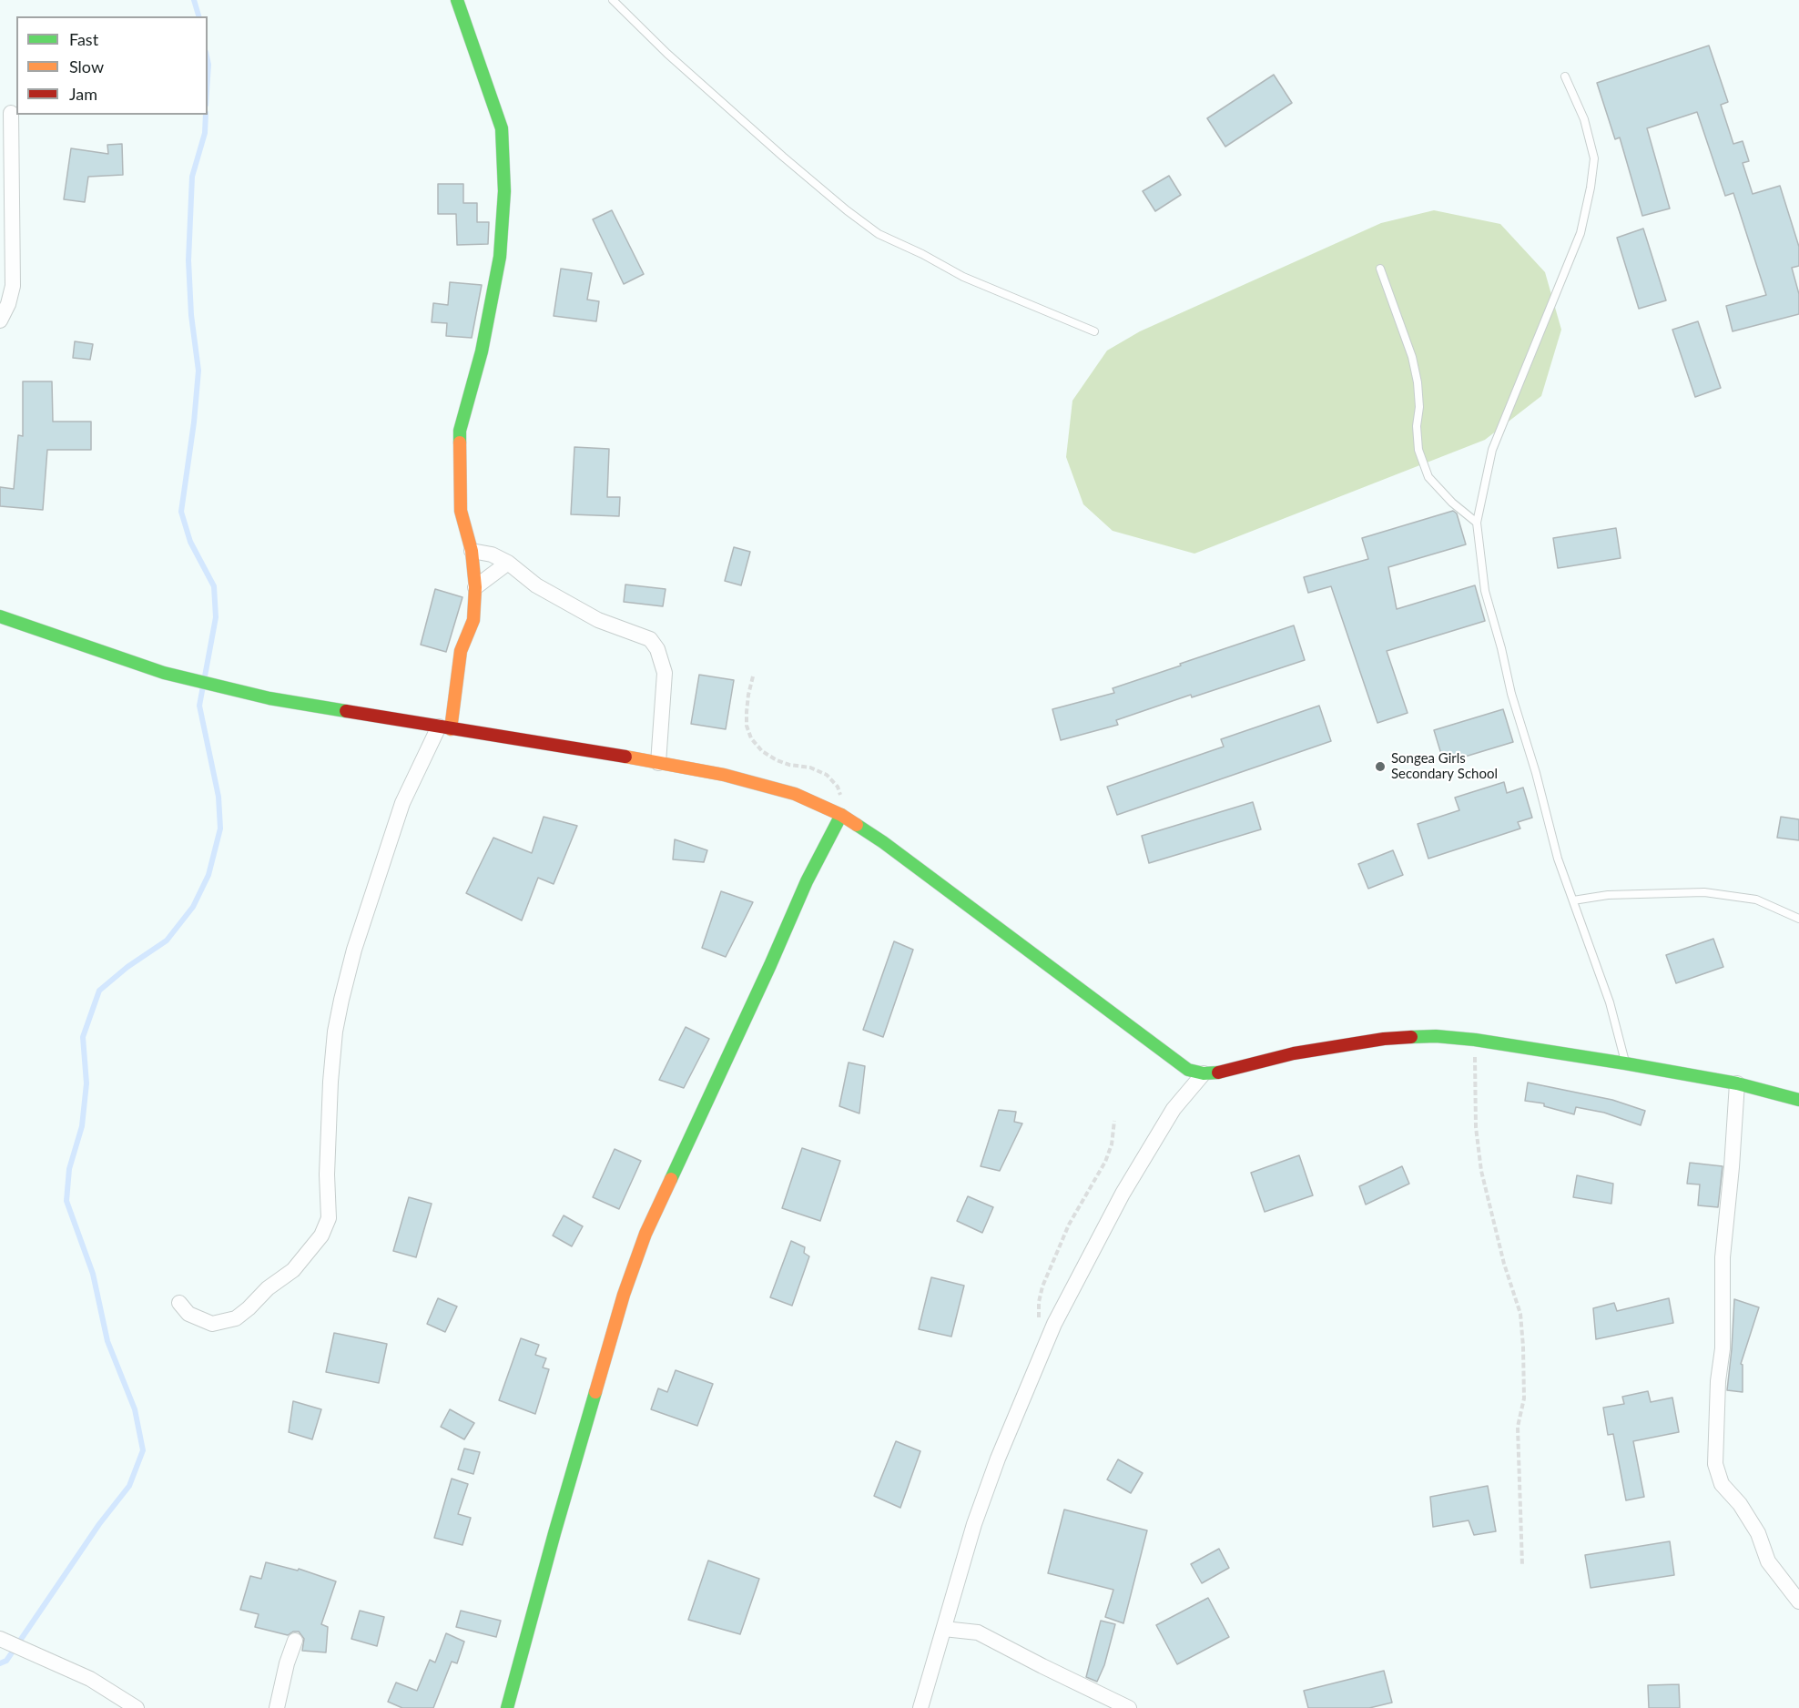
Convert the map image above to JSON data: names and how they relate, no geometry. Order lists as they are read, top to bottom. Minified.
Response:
{"places":["Songea Girls Secondary School"],"legend":["Fast","Slow","Jam"]}
